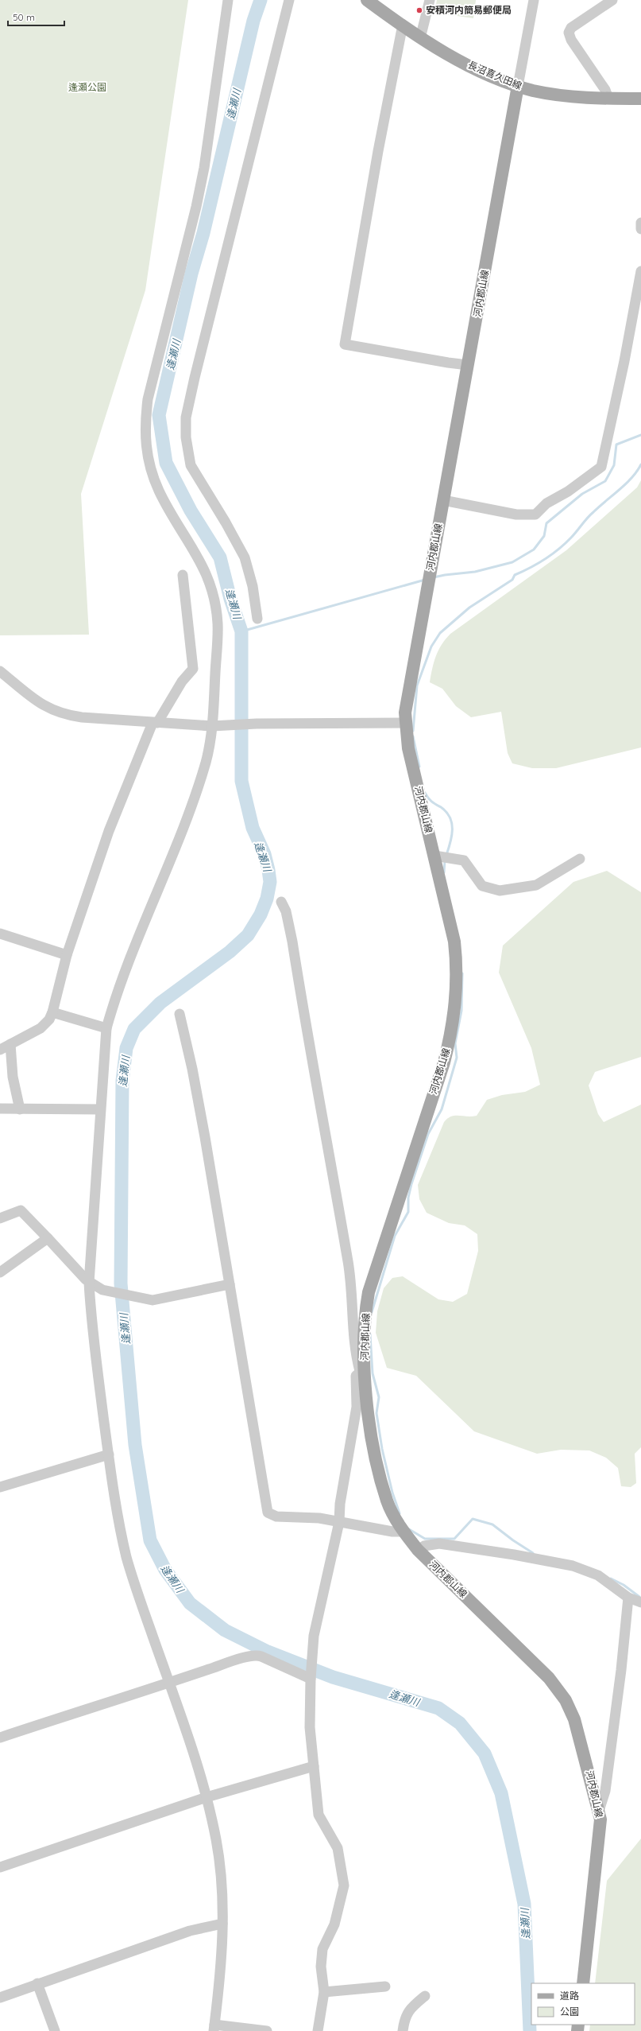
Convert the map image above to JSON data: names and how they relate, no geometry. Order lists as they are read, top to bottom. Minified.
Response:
{"streets":{"main road":["長沼喜久田線","河内郡山線"]},"crossings":[["長沼喜久田線","河内郡山線"]],"water":["逢瀬川"],"parks":["逢瀬公園"],"places":["安積河内簡易郵便局"],"legend":["道路","公園"],"scale_bar":"50 m"}
